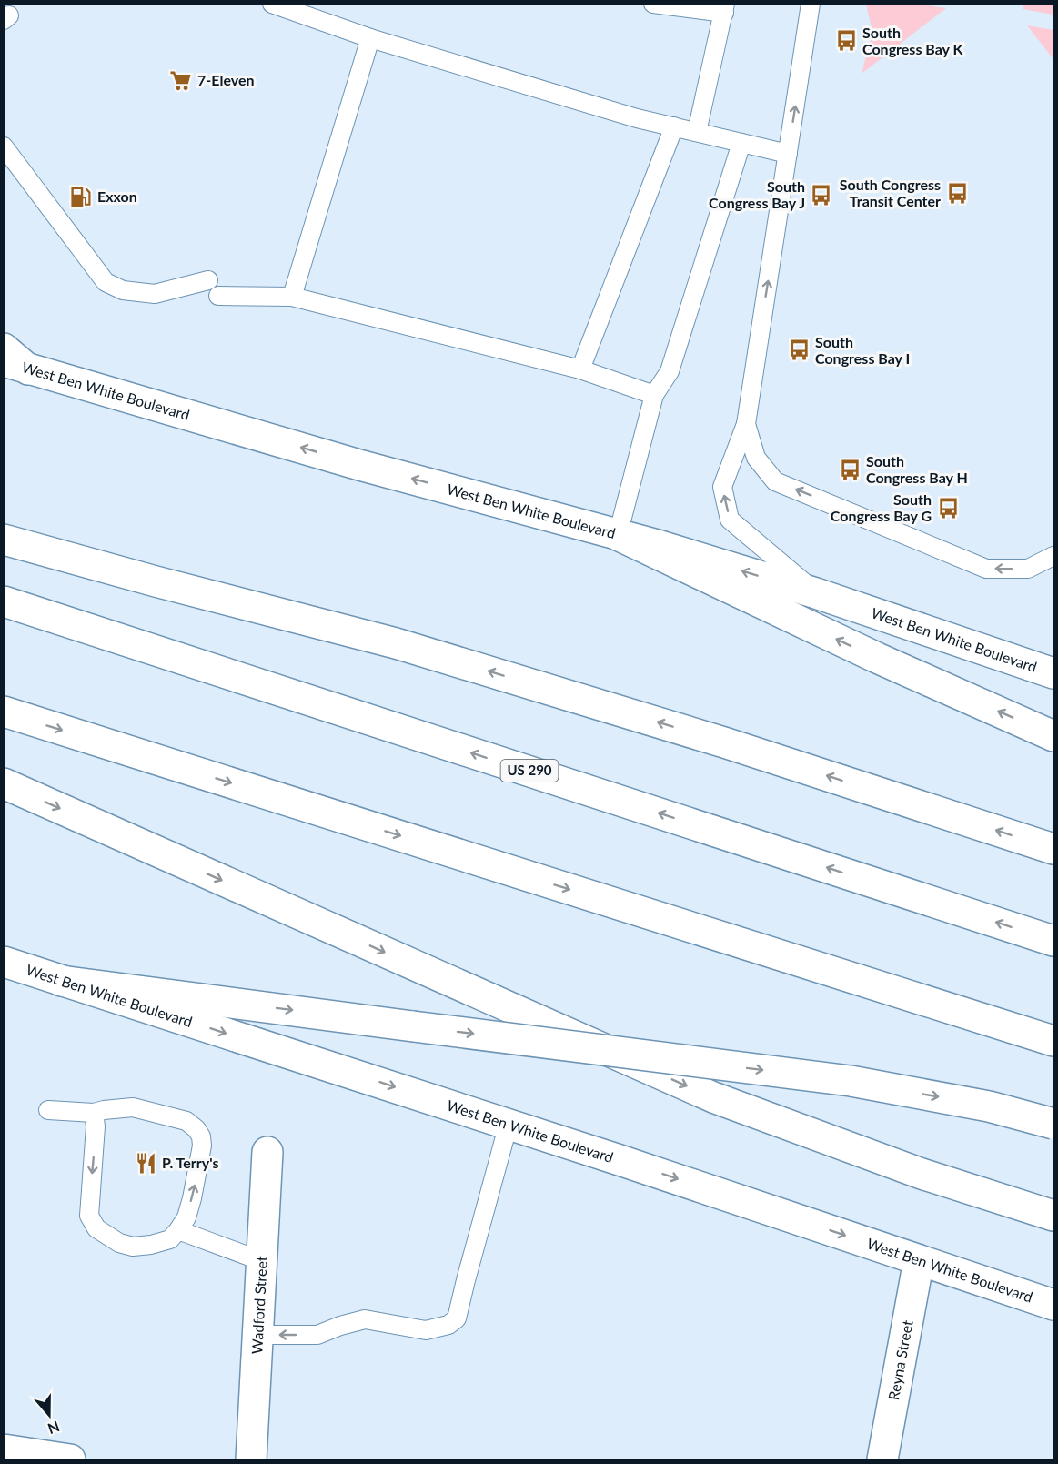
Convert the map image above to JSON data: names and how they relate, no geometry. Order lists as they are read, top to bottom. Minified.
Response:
{"streets":{"main road":["West Ben White Boulevard","US 290","Wadford Street","Reyna Street"]},"crossings":[["West Ben White Boulevard","Reyna Street"]],"places":{"bus stop":["South Congress Bay K","South Congress Transit Center","South Congress Bay J","South Congress Bay I","South Congress Bay H","South Congress Bay G"],"supermarket":["7-Eleven"],"fuel station":["Exxon"],"restaurant":["P. Terry's"]},"north":"bottom"}
